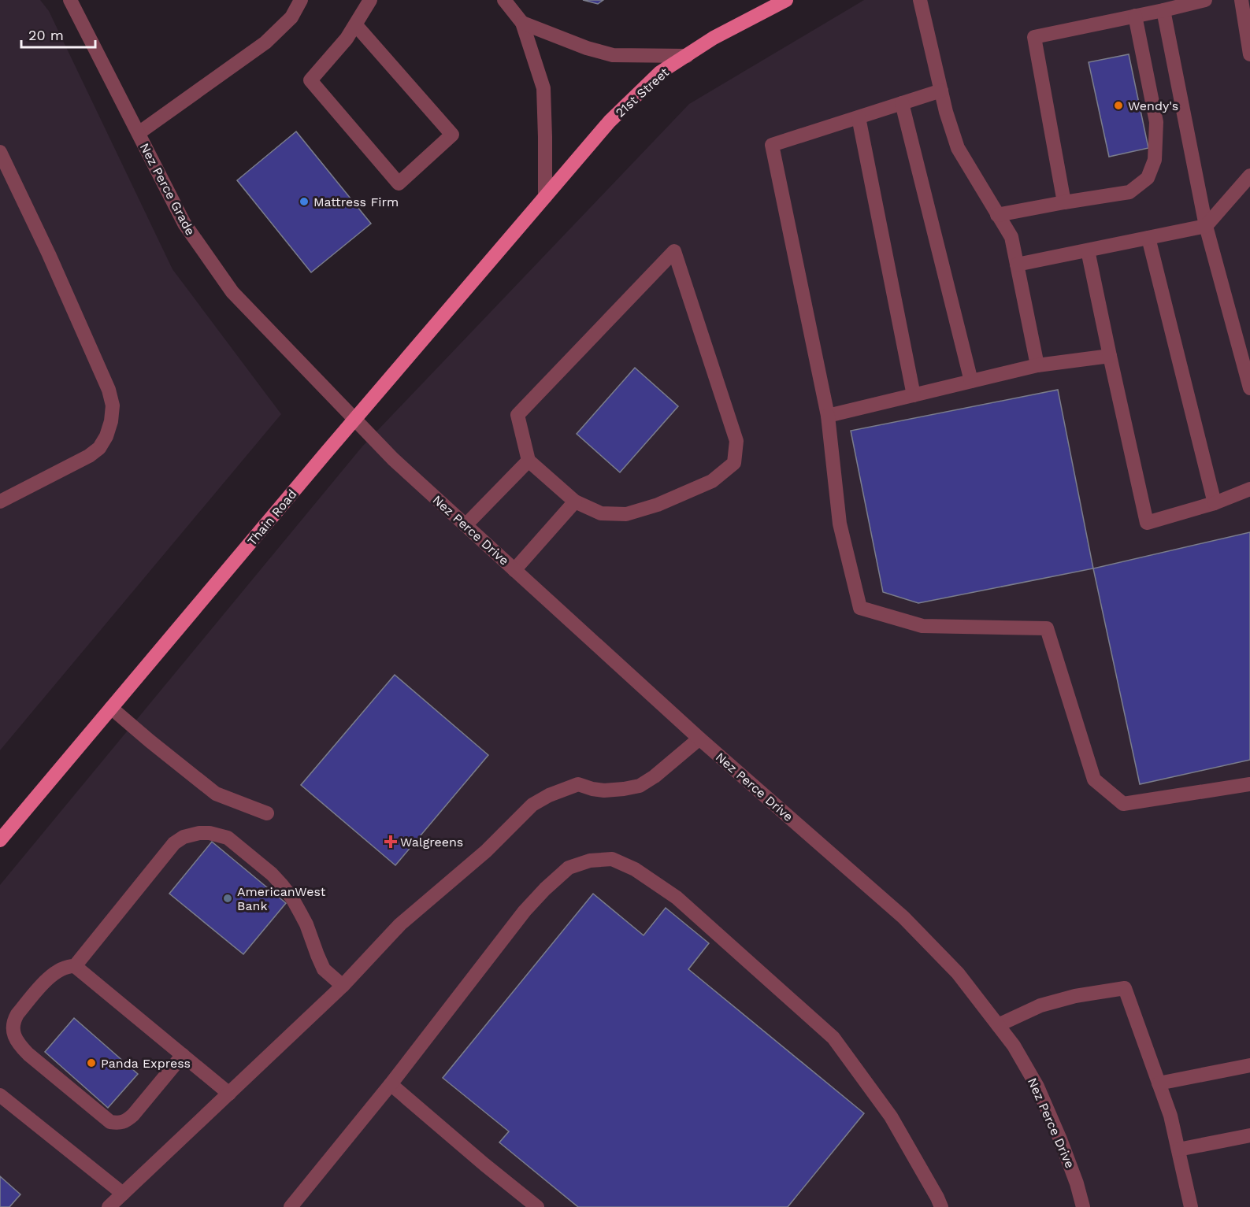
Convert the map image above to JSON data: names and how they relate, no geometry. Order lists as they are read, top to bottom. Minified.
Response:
{"streets":{"main road":["21st Street","Thain Road"],"street":["Nez Perce Grade","Nez Perce Drive"]},"crossings":[["21st Street","Thain Road"],["Nez Perce Grade","Thain Road"],["Nez Perce Grade","Nez Perce Drive"],["Thain Road","Nez Perce Drive"]],"places":{"other":["Wendy's","Mattress Firm","AmericanWest Bank","Panda Express"],"health":["Walgreens"]},"scale_bar":"20 m"}
